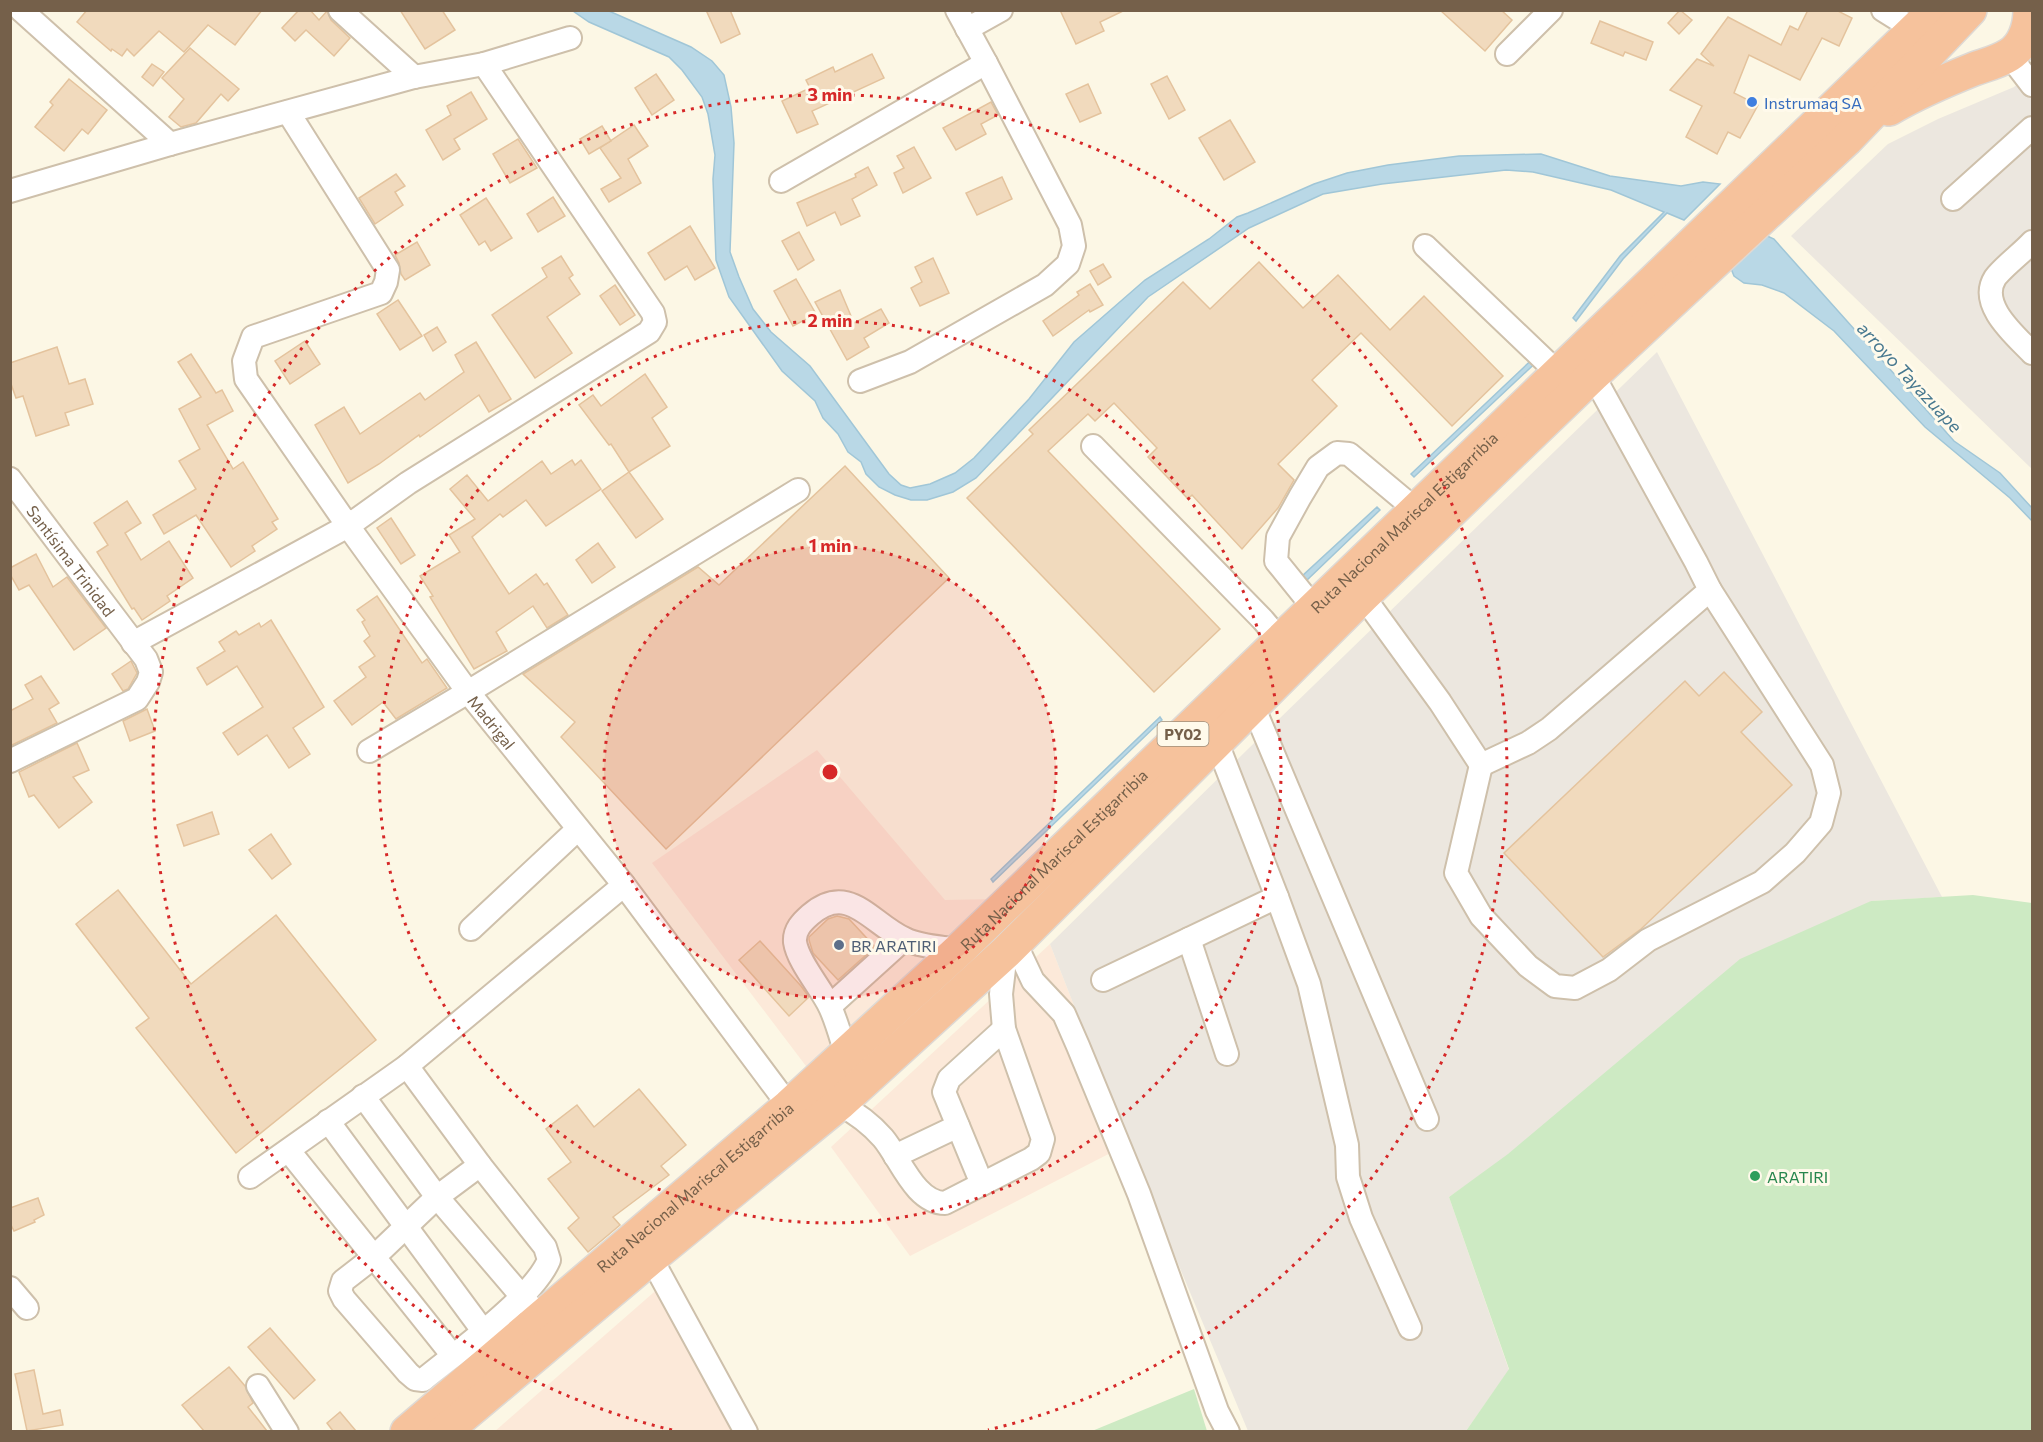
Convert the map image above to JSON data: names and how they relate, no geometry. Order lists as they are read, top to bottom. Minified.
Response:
{"streets":{"highway":["Ruta Nacional Mariscal Estigarribia","PY02"],"street":["Santísima Trinidad","Madrigal"]},"crossings":[["Ruta Nacional Mariscal Estigarribia","Madrigal"]],"water":["arroyo Tayazuape"],"places":["Instrumaq SA","BR ARATIRI","ARATIRI"],"rings":["3 min","2 min","1 min"]}
